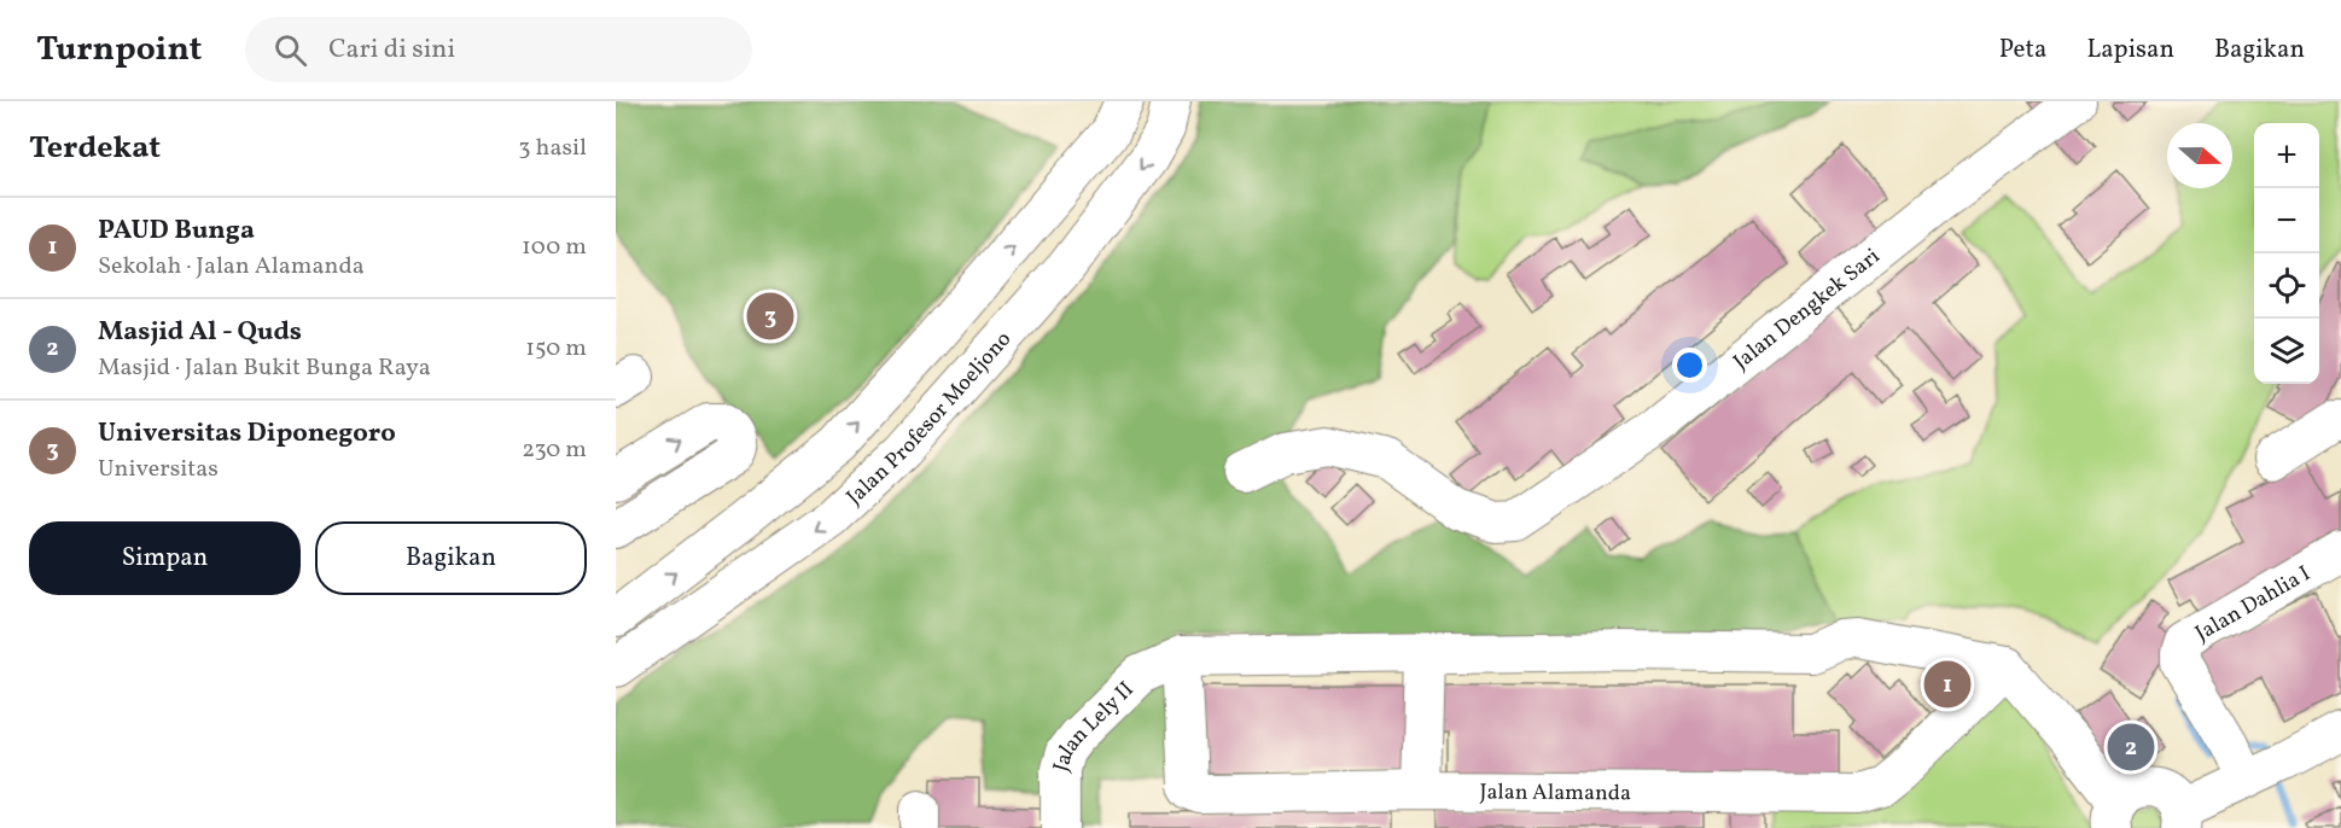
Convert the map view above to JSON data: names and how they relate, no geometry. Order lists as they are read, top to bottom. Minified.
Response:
{"streets":{"street":["Jalan Dengkek Sari","Jalan Profesor Moeljono","Jalan Dahlia I","Jalan Lely II","Jalan Alamanda"]},"crossings":[["Jalan Lely II","Jalan Alamanda"]],"north":"right","page":{"header":"Turnpoint","search":"Cari di sini","nav":["Peta","Lapisan","Bagikan"],"heading":["Terdekat","3 hasil"],"map_buttons":["+","−"],"list":[{"mark":"1","name":"PAUD Bunga","note":"Sekolah · Jalan Alamanda","value":"100 m"},{"mark":"2","name":"Masjid Al - Quds","note":"Masjid · Jalan Bukit Bunga Raya","value":"150 m"},{"mark":"3","name":"Universitas Diponegoro","note":"Universitas","value":"230 m"}],"pins":["3","1","2"],"buttons":["Simpan","Bagikan"]}}
